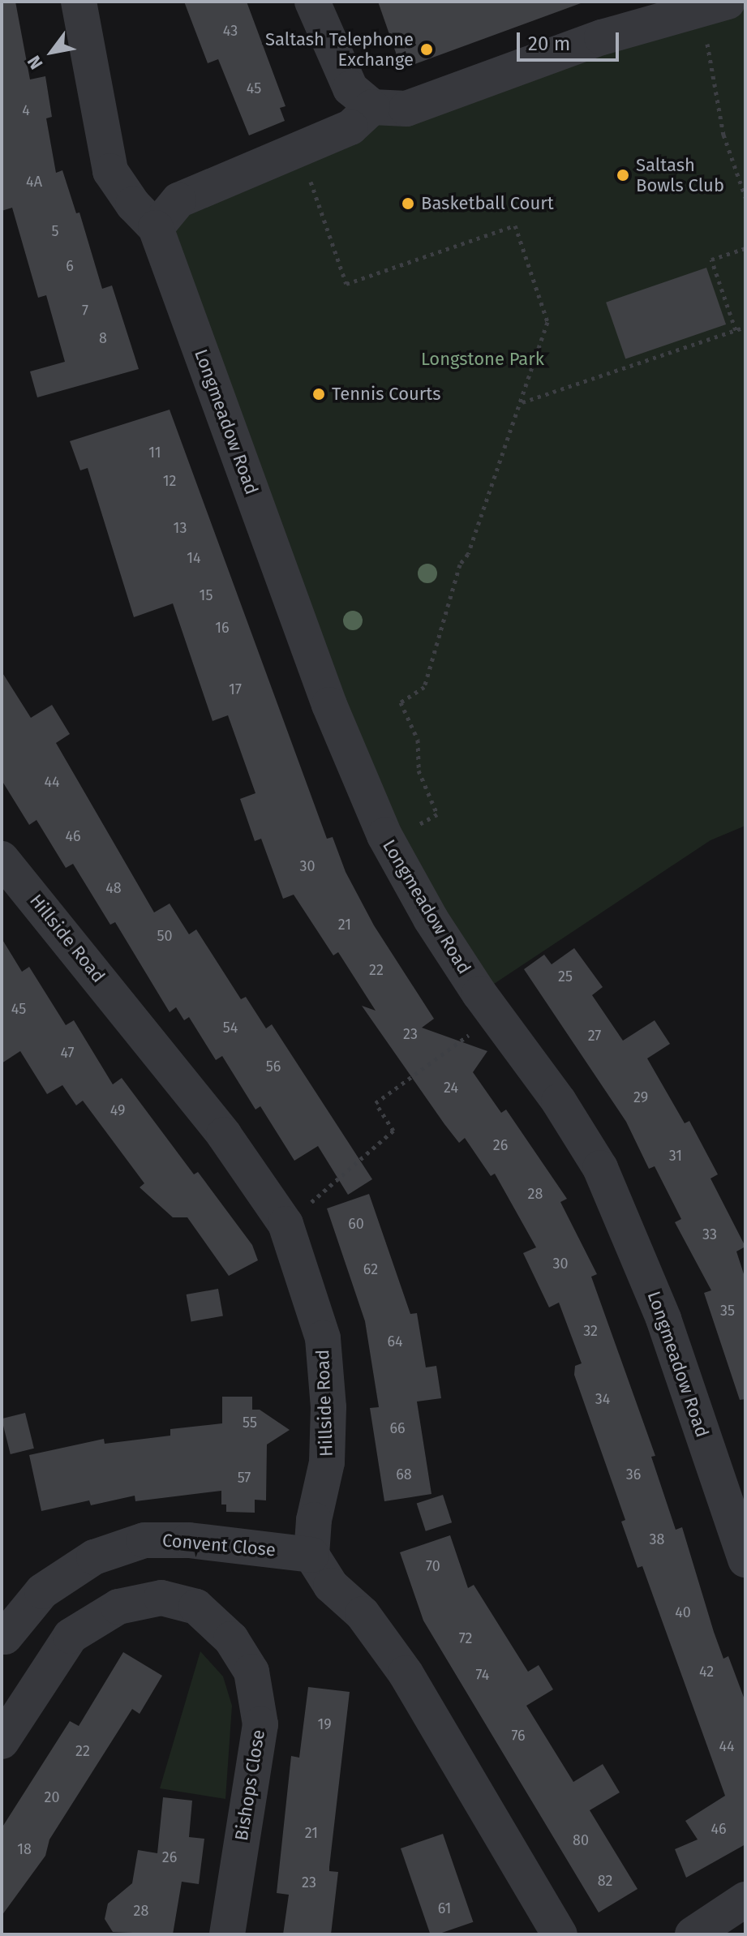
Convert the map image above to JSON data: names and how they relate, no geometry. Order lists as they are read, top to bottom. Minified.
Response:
{"streets":{"street":["Longmeadow Road","Hillside Road","Convent Close","Bishops Close"]},"crossings":[["Hillside Road","Convent Close"]],"parks":["Longstone Park"],"places":["Saltash Telephone Exchange","Saltash Bowls Club","Basketball Court","Tennis Courts"],"house_numbers":["43","45","4","4A","5","6","7","8","11","12","13","14","15","16","17","44","46","30","48","21","50","22","25","45","54","23","27","47","56","24","29","49","26","31","28","60","33","30","62","35","32","64","34","55","66","68","36","57","38","70","40","72","42","74","19","76","44","22","20","46","21","80","18","26","82","23","61","28"],"scale_bar":"20 m","north":"bottom left"}
